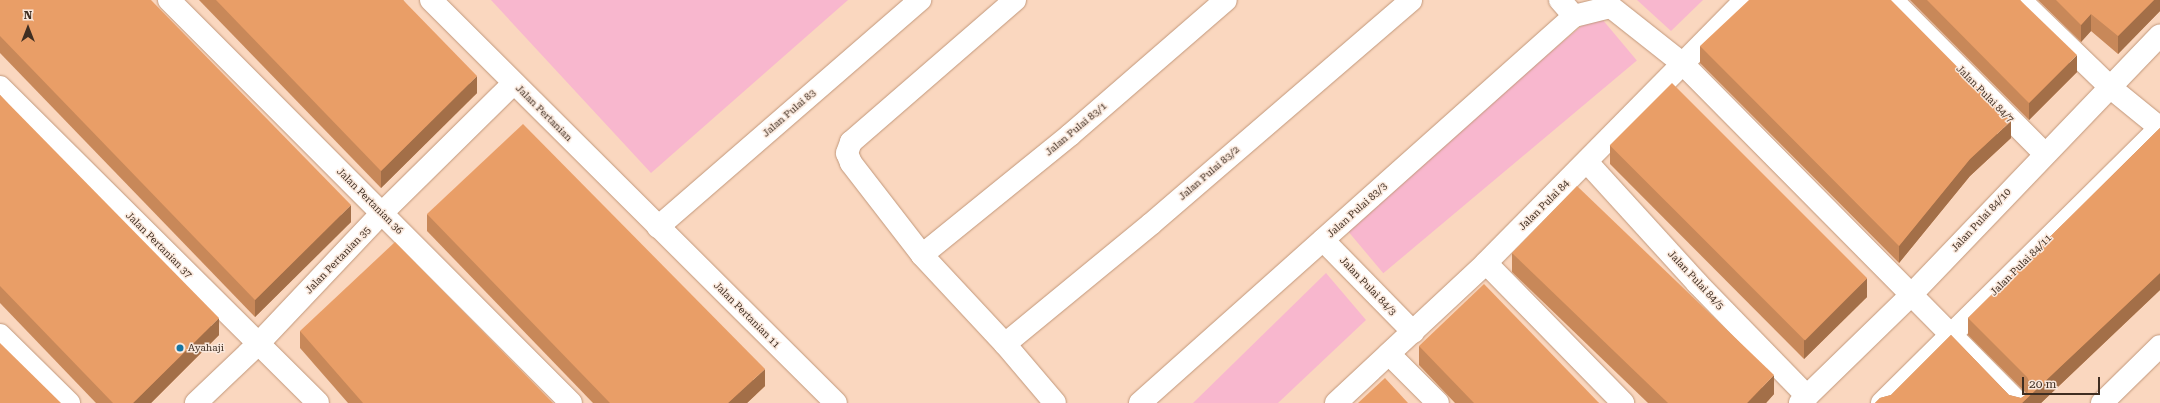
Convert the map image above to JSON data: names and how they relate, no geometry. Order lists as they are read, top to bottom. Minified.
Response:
{"streets":{"street":["Jalan Pulai 84/7","Jalan Pertanian","Jalan Pulai 83","Jalan Pulai 83/1","Jalan Pulai 83/2","Jalan Pertanian 36","Jalan Pulai 84","Jalan Pulai 83/3","Jalan Pulai 84/10","Jalan Pertanian 37","Jalan Pertanian 35","Jalan Pulai 84/11","Jalan Pulai 84/5","Jalan Pulai 84/3","Jalan Pertanian 11"]},"crossings":[["Jalan Pulai 84/7","Jalan Pulai 84/10"],["Jalan Pertanian","Jalan Pulai 83"],["Jalan Pertanian","Jalan Pertanian 35"],["Jalan Pertanian","Jalan Pertanian 11"],["Jalan Pulai 83","Jalan Pertanian 11"],["Jalan Pertanian 36","Jalan Pertanian 35"],["Jalan Pulai 84","Jalan Pulai 84/5"],["Jalan Pulai 84","Jalan Pulai 84/3"],["Jalan Pulai 83/3","Jalan Pulai 84/3"],["Jalan Pulai 84/10","Jalan Pulai 84/5"],["Jalan Pertanian 37","Jalan Pertanian 35"]],"places":["Ayahaji"],"scale_bar":"20 m","north":"top"}
